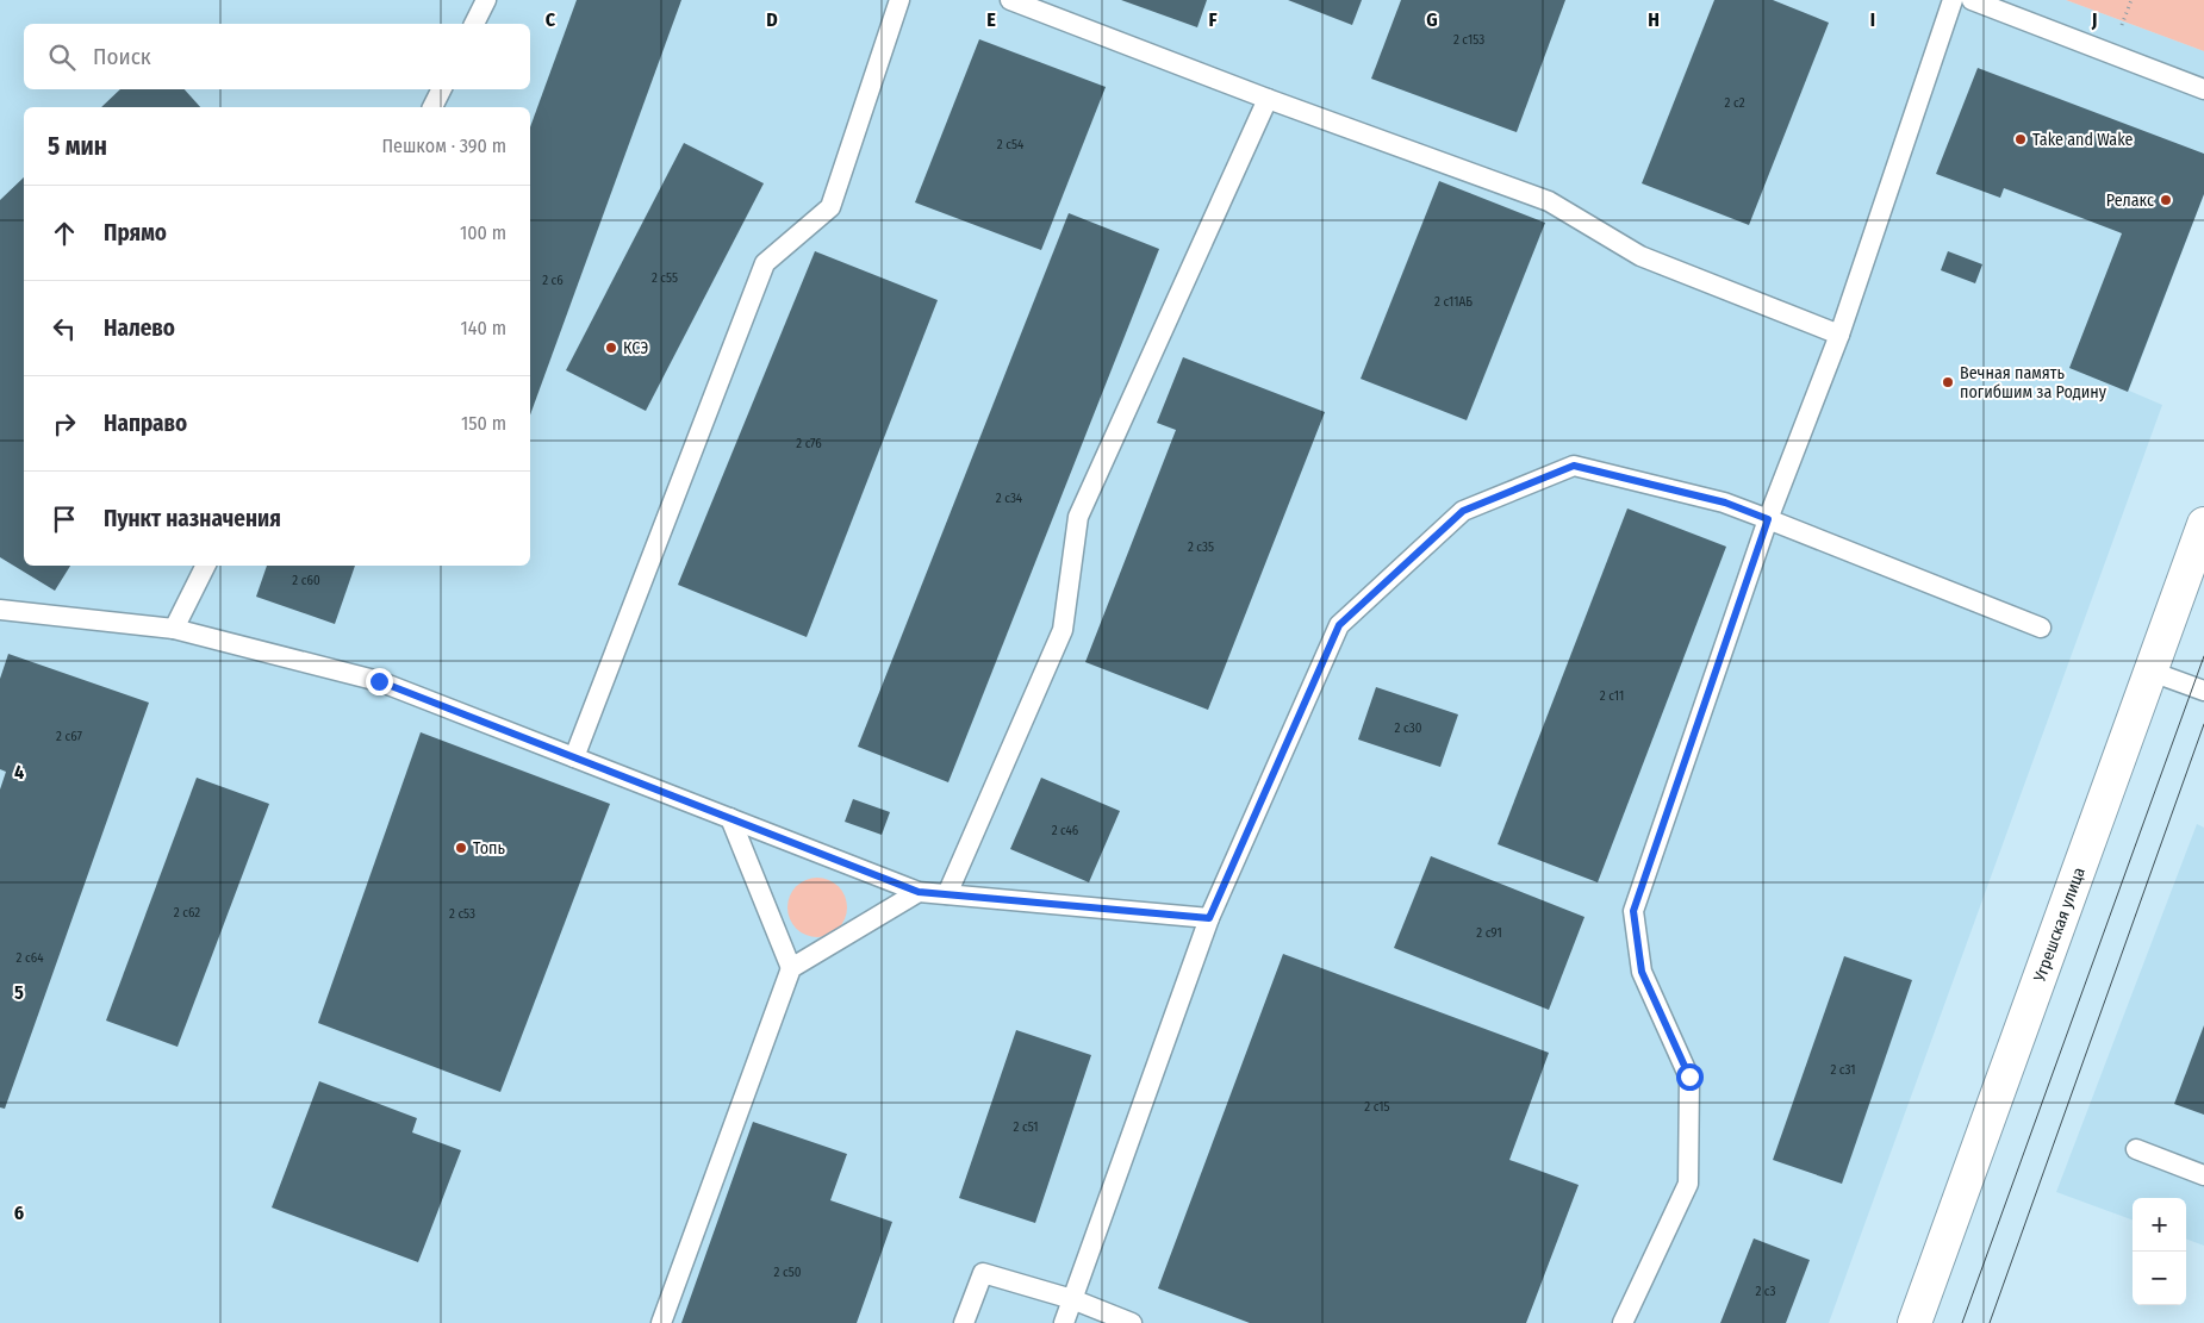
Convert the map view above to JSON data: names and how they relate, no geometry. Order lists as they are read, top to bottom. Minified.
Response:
{"streets":{"street":["Угрешская улица"]},"places":["Take and Wake","Релакс","КСЭ","Вечная память погибшим за Родину","Топь"],"house_numbers":["2 с153","2 с2","2 с54","2 с55","2 с6","2 с11АБ","2 с76","2 c34","2 с35","2 с60","2 с11","2 с30","2 с67","2 с46","2 с62","2 с53","2 с91","2 с64","2 с31","2 с15","2 с51","2 с50","2 с3"],"page":{"search":"Поиск","heading":["5 мин","Пешком · 390 m"],"list":[["Прямо","100 m"],["Налево","140 m"],["Направо","150 m"],"Пункт назначения"],"map_buttons":["+","−"]},"grid":{"columns":["C","D","E","F","G","H","I","J"],"rows":["4","5","6"]}}
